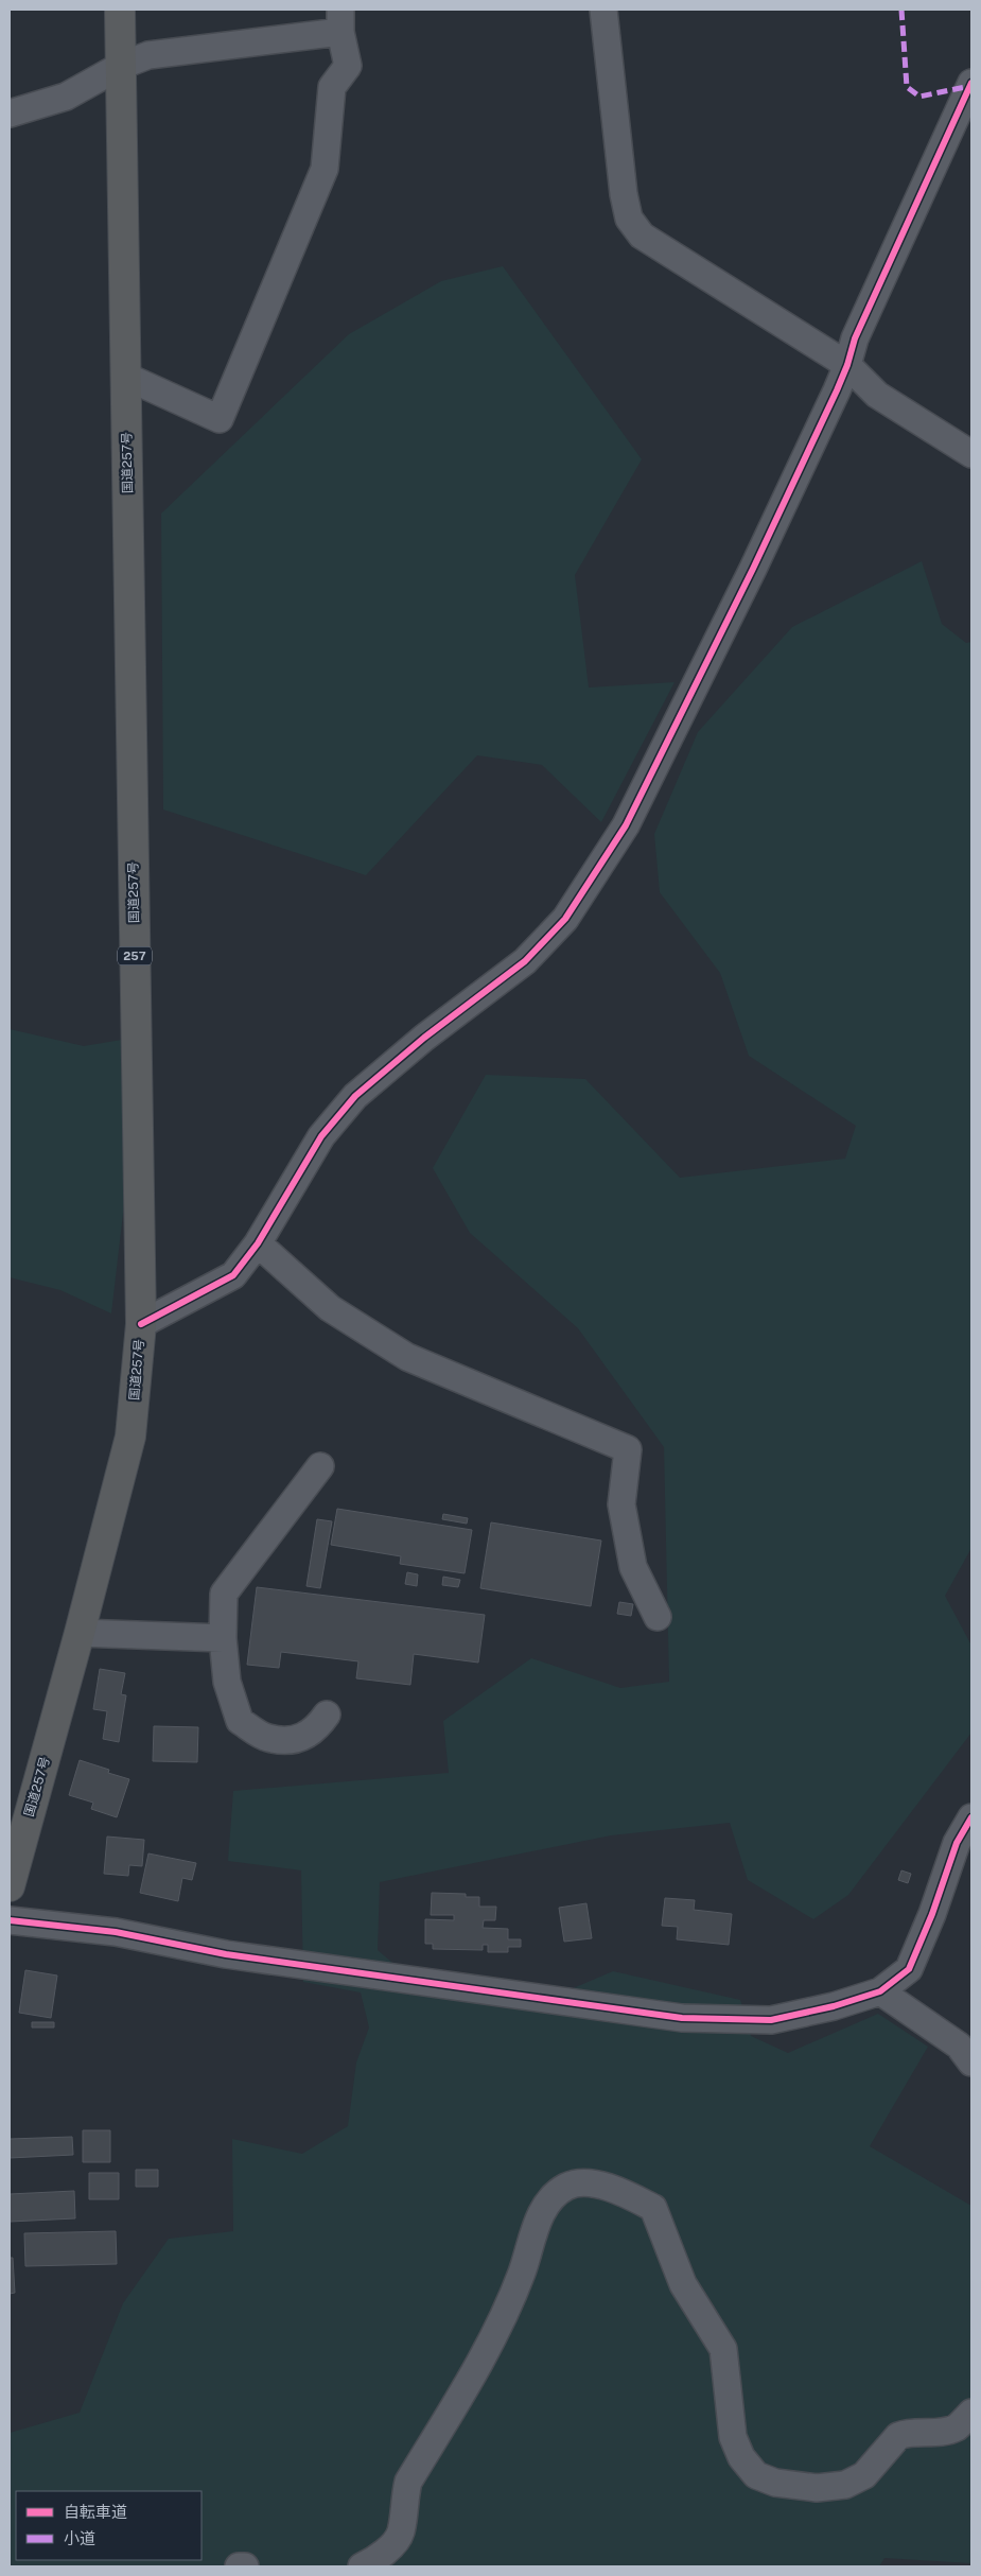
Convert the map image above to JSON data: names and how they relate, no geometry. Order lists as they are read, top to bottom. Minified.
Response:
{"streets":{"highway":["国道257号","257"]},"legend":["自転車道","小道"]}
